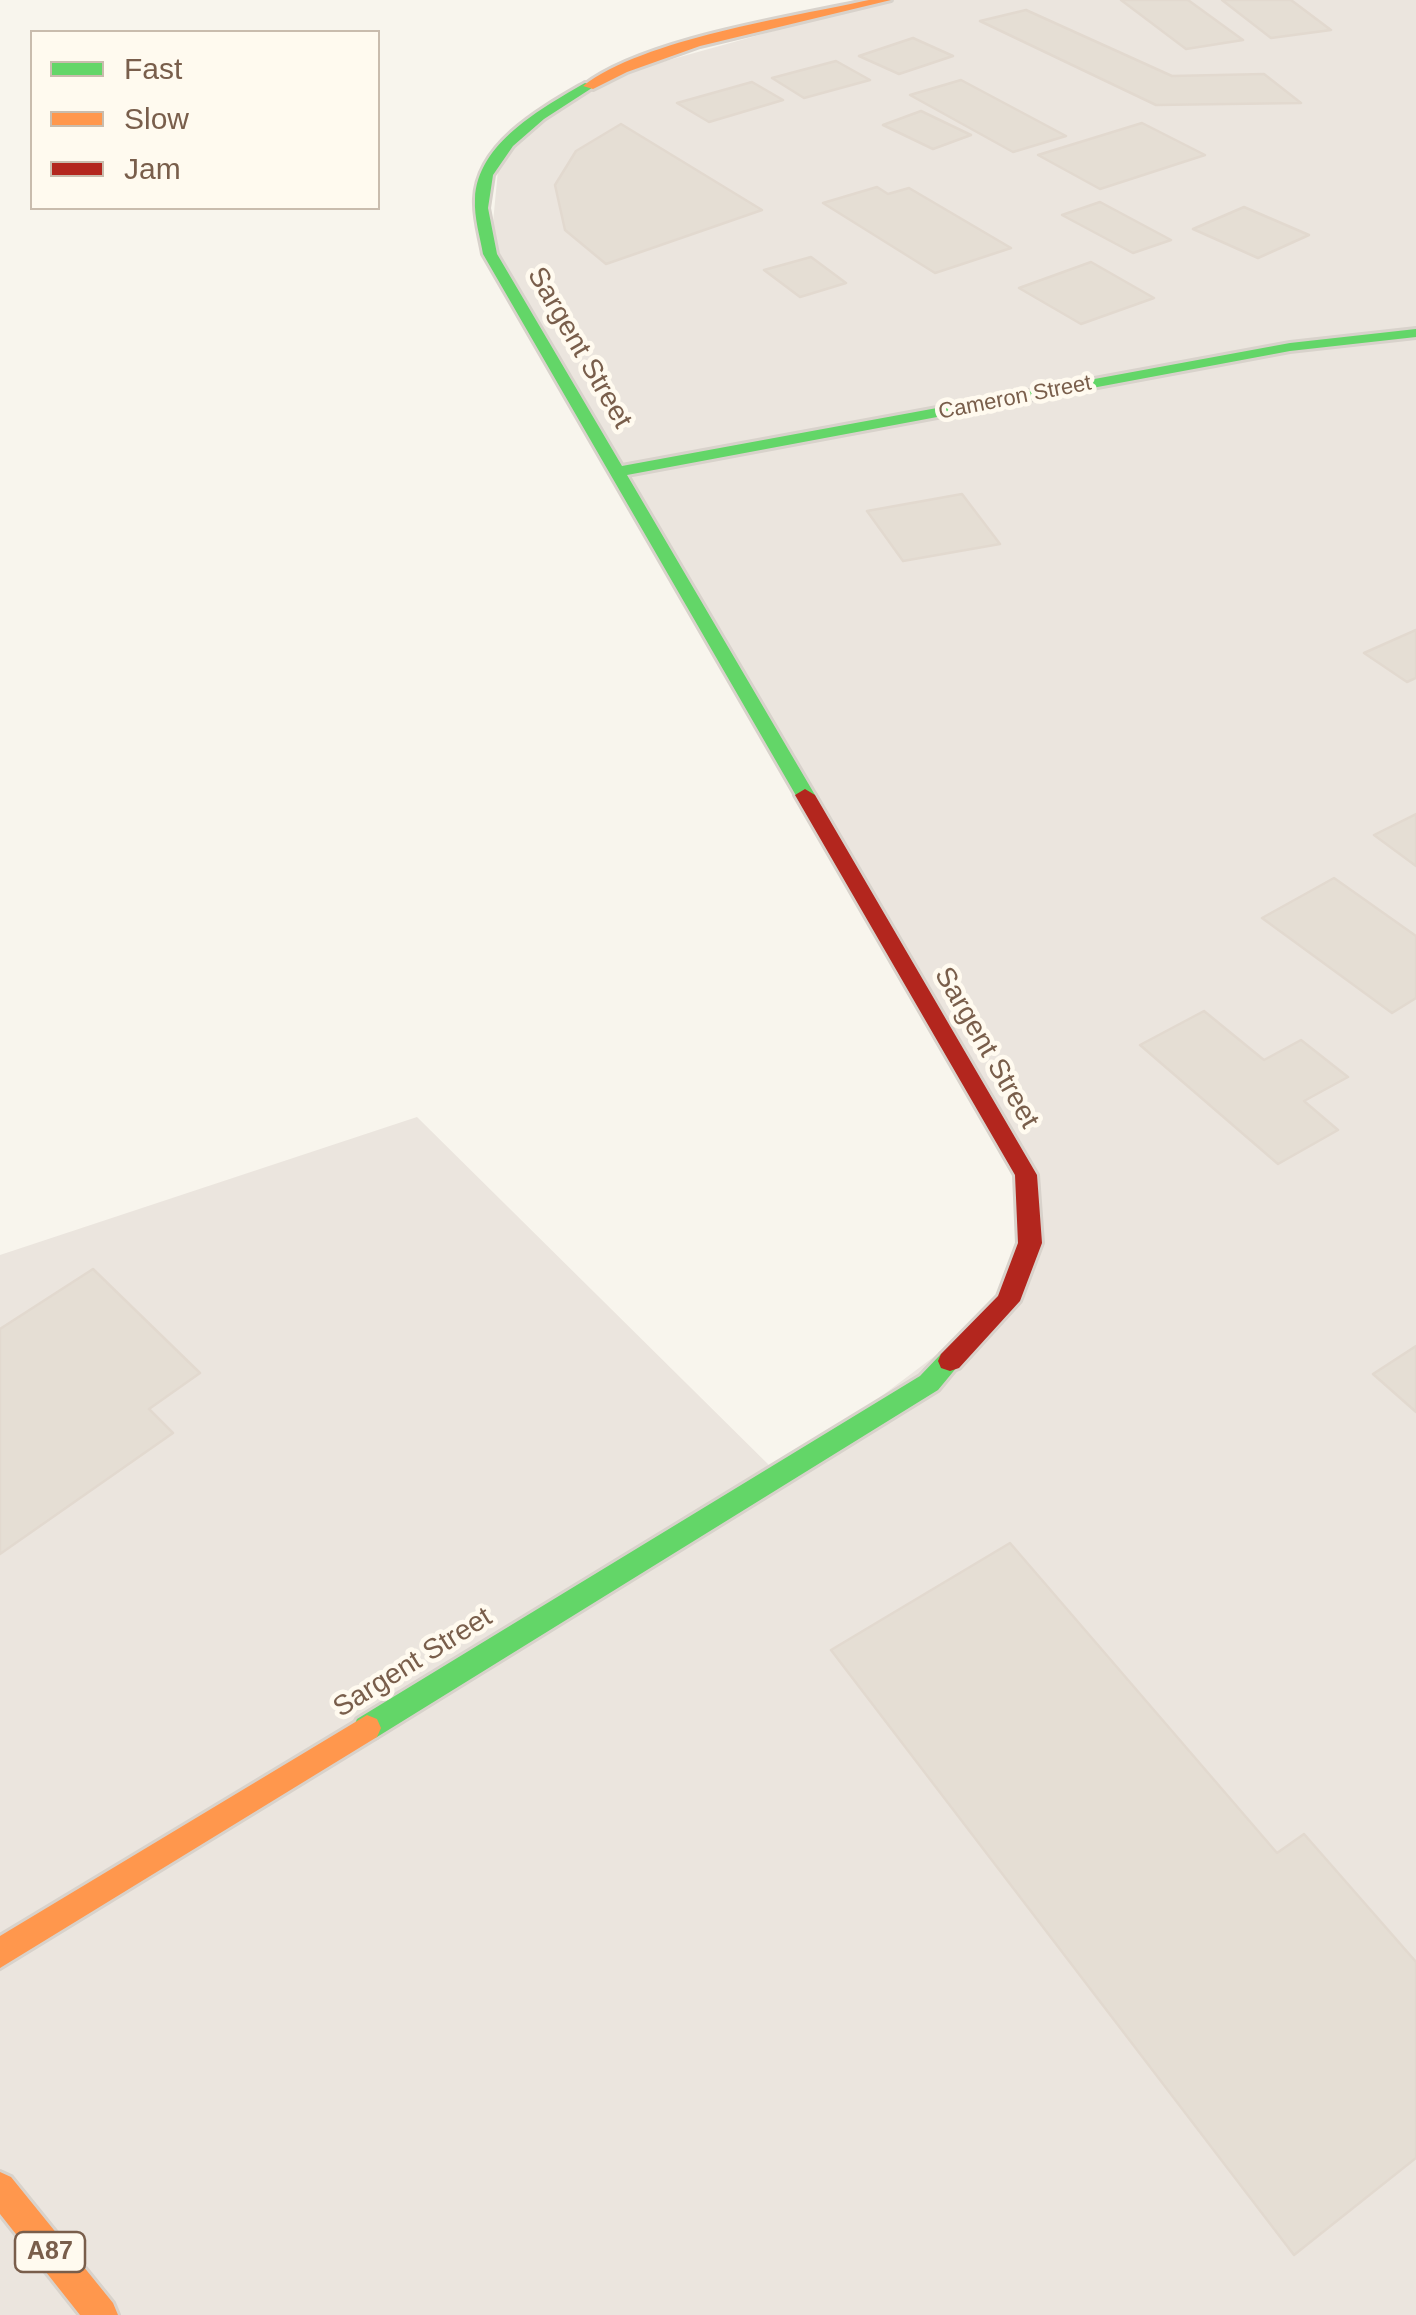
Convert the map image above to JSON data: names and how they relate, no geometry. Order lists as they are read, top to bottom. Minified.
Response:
{"streets":{"main road":["Sargent Street","Cameron Street","A87"]},"crossings":[["Sargent Street","Cameron Street"]],"legend":["Fast","Slow","Jam"]}
